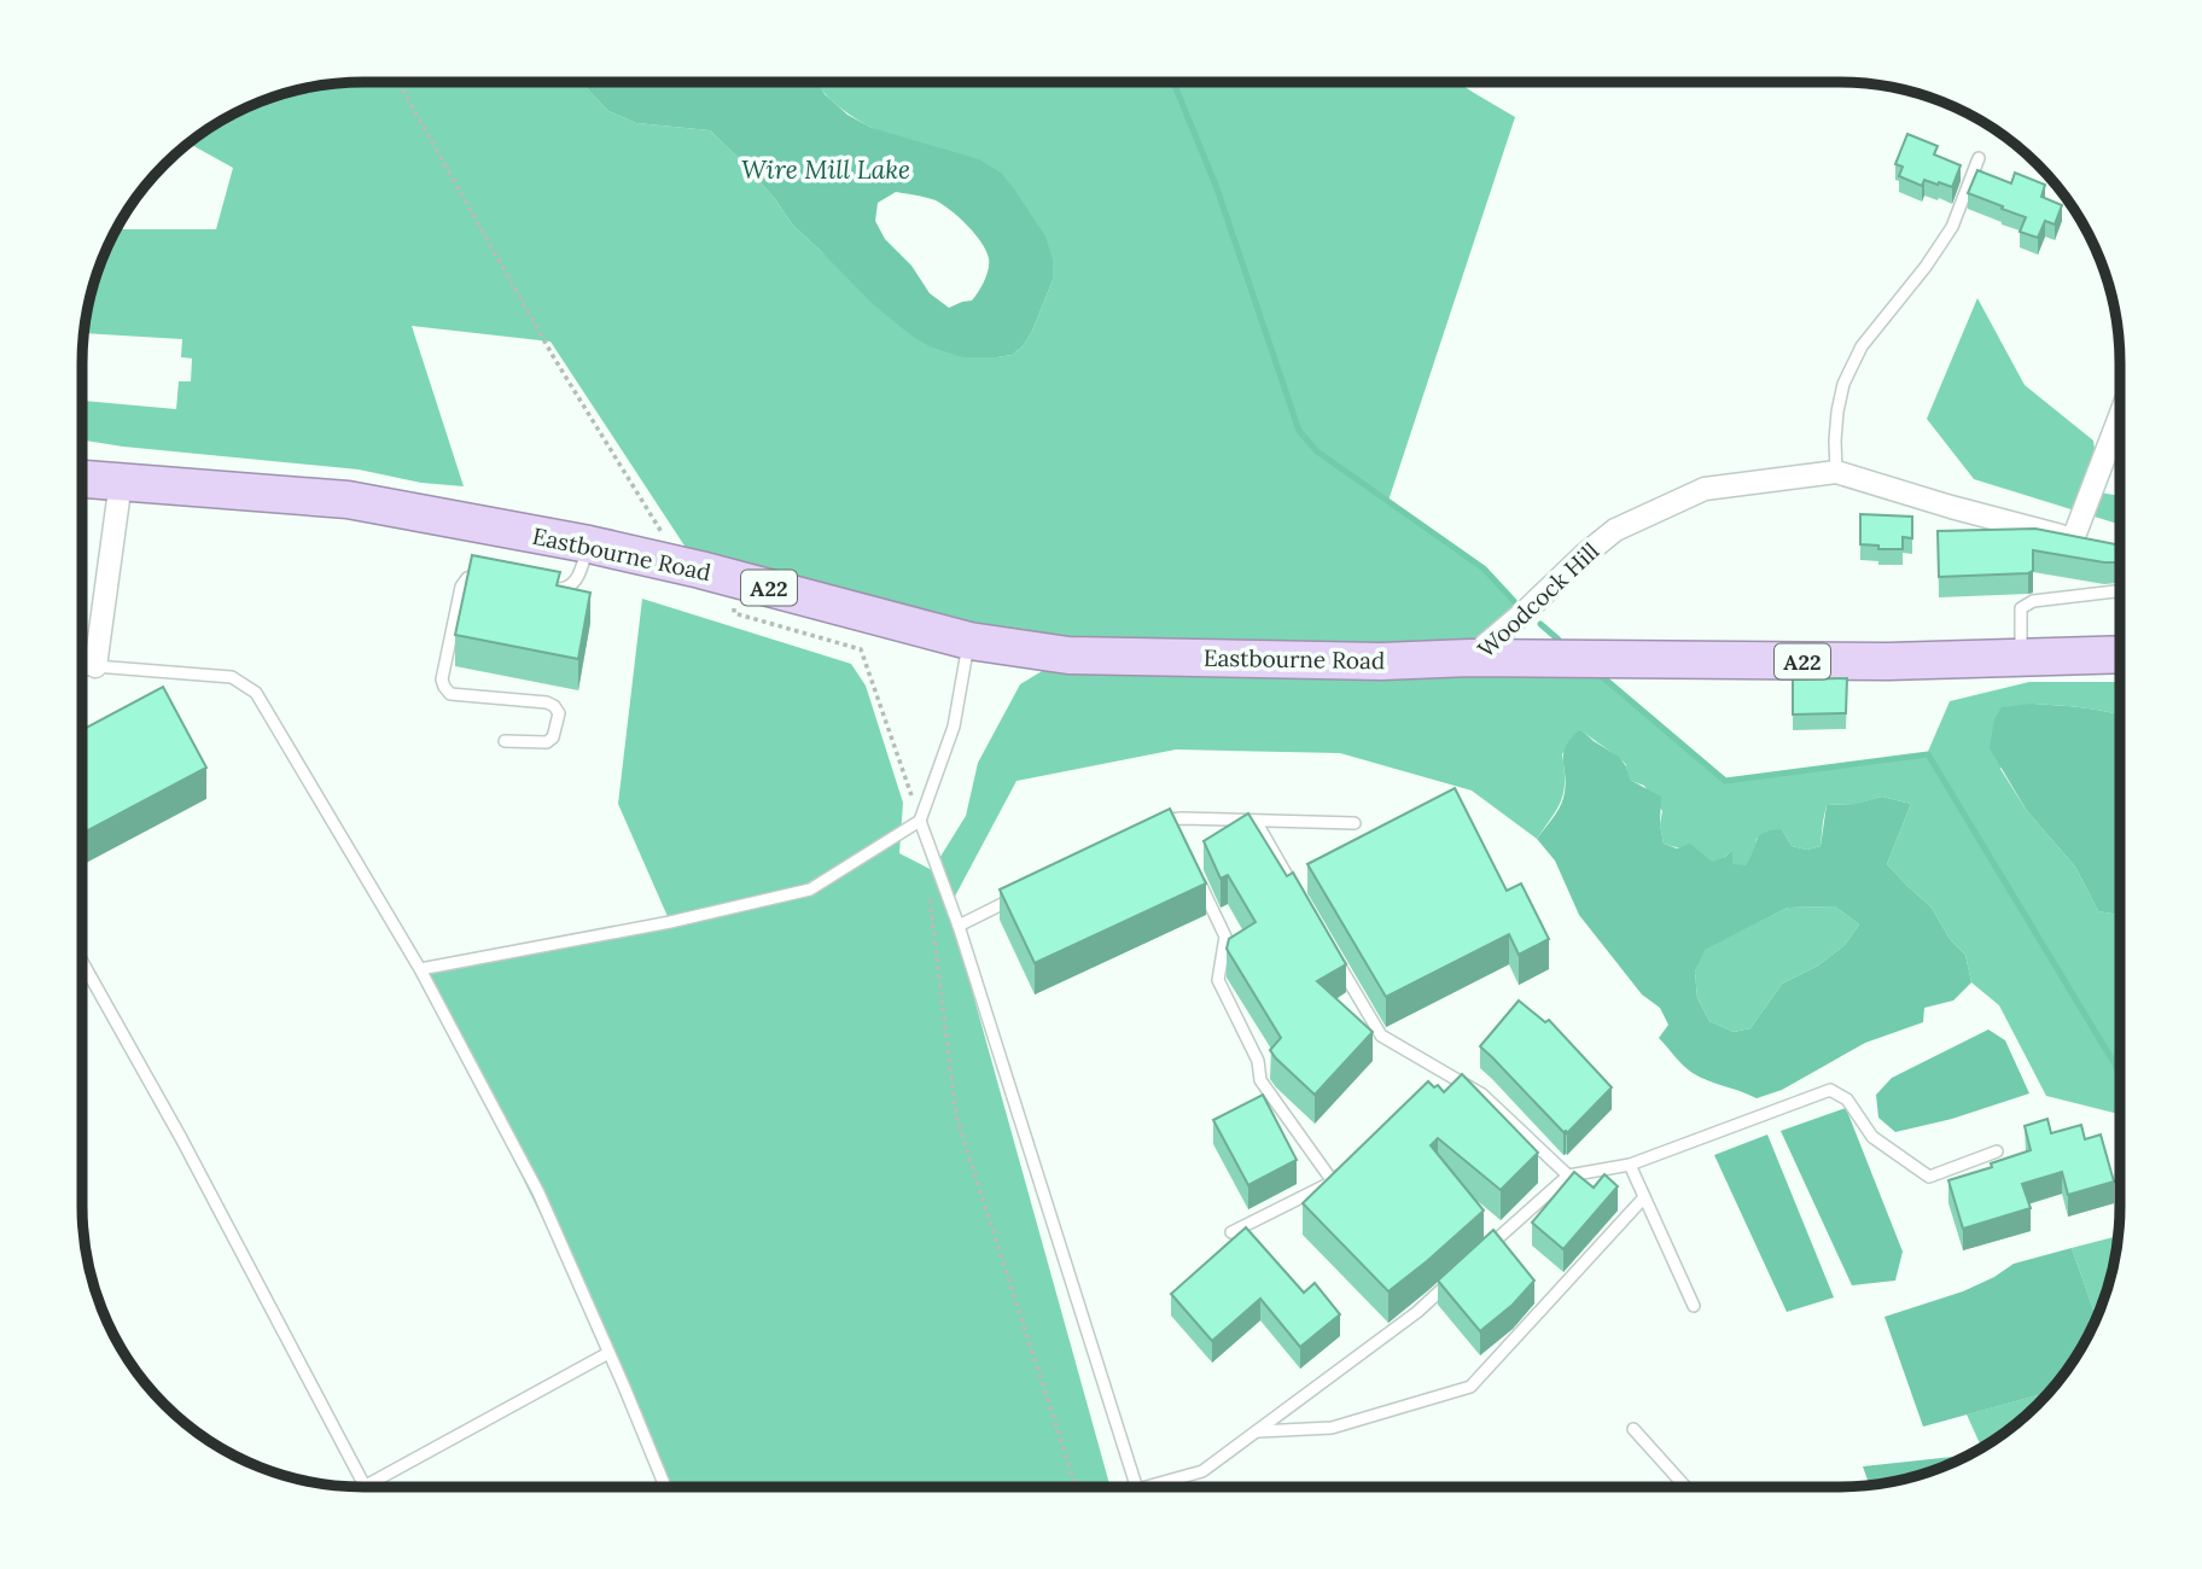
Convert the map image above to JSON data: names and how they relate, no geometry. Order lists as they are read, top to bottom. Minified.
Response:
{"streets":{"highway":["Eastbourne Road","A22","Woodcock Hill"]},"crossings":[["Eastbourne Road","Woodcock Hill"]],"water":["Wire Mill Lake"]}
